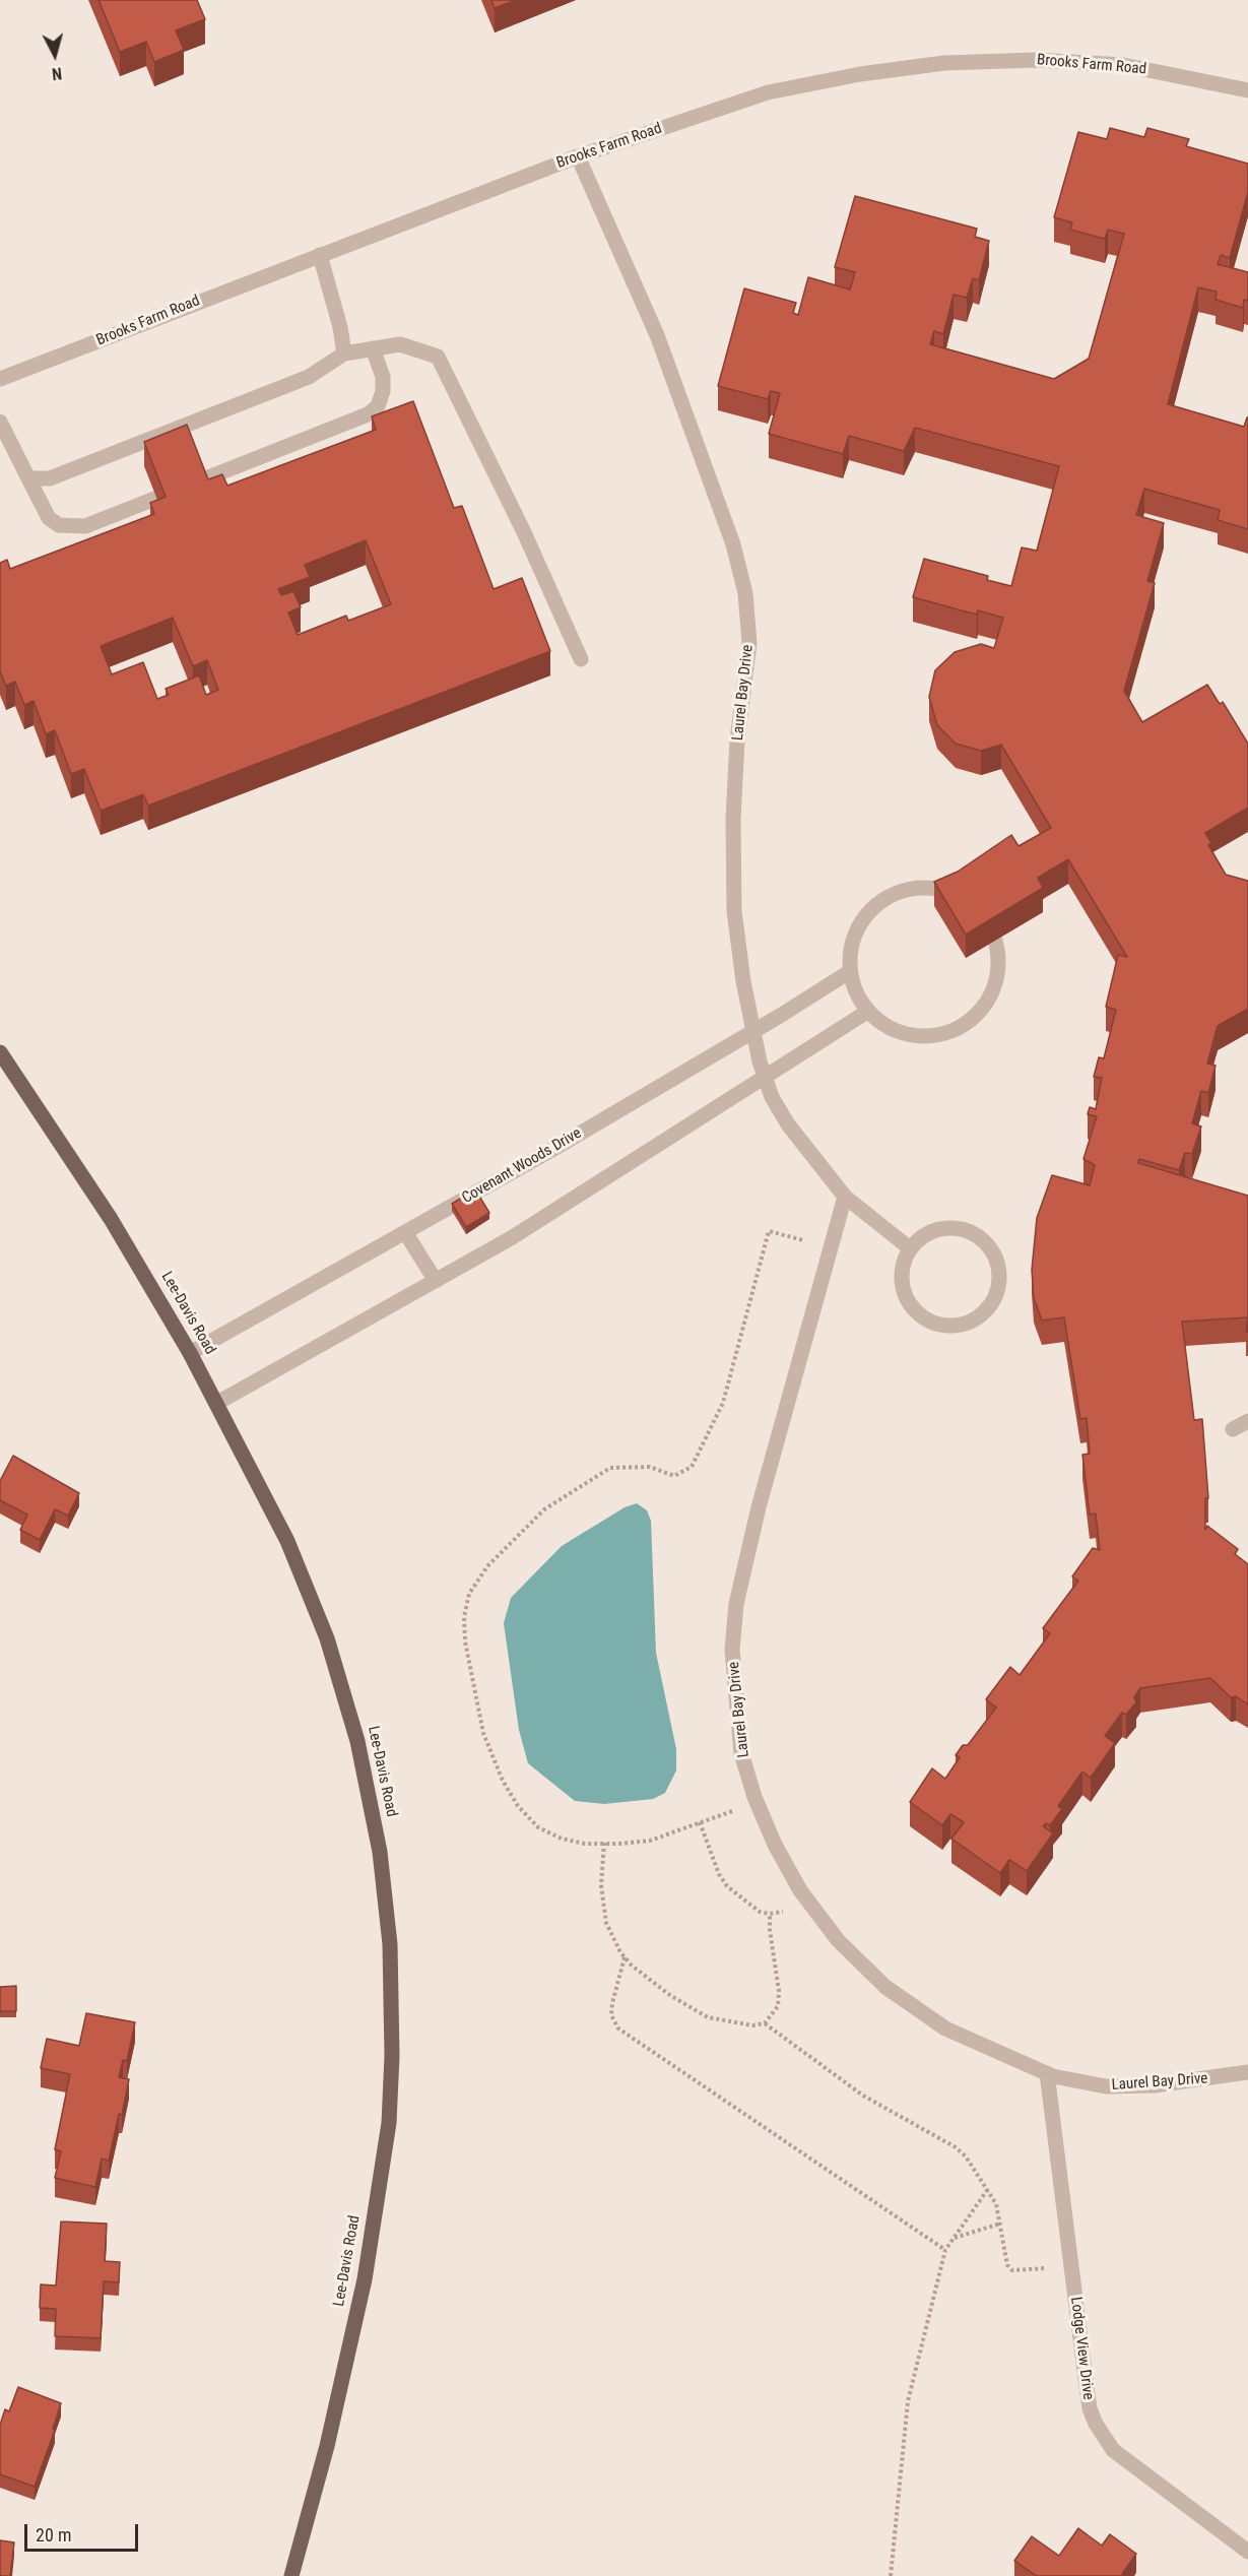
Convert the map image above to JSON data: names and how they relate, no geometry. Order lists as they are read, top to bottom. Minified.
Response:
{"streets":{"main road":["Lee-Davis Road"],"street":["Brooks Farm Road","Laurel Bay Drive","Covenant Woods Drive","Lodge View Drive"]},"crossings":[["Brooks Farm Road","Laurel Bay Drive"],["Laurel Bay Drive","Covenant Woods Drive"],["Laurel Bay Drive","Lodge View Drive"],["Covenant Woods Drive","Lee-Davis Road"]],"scale_bar":"20 m","north":"bottom"}
